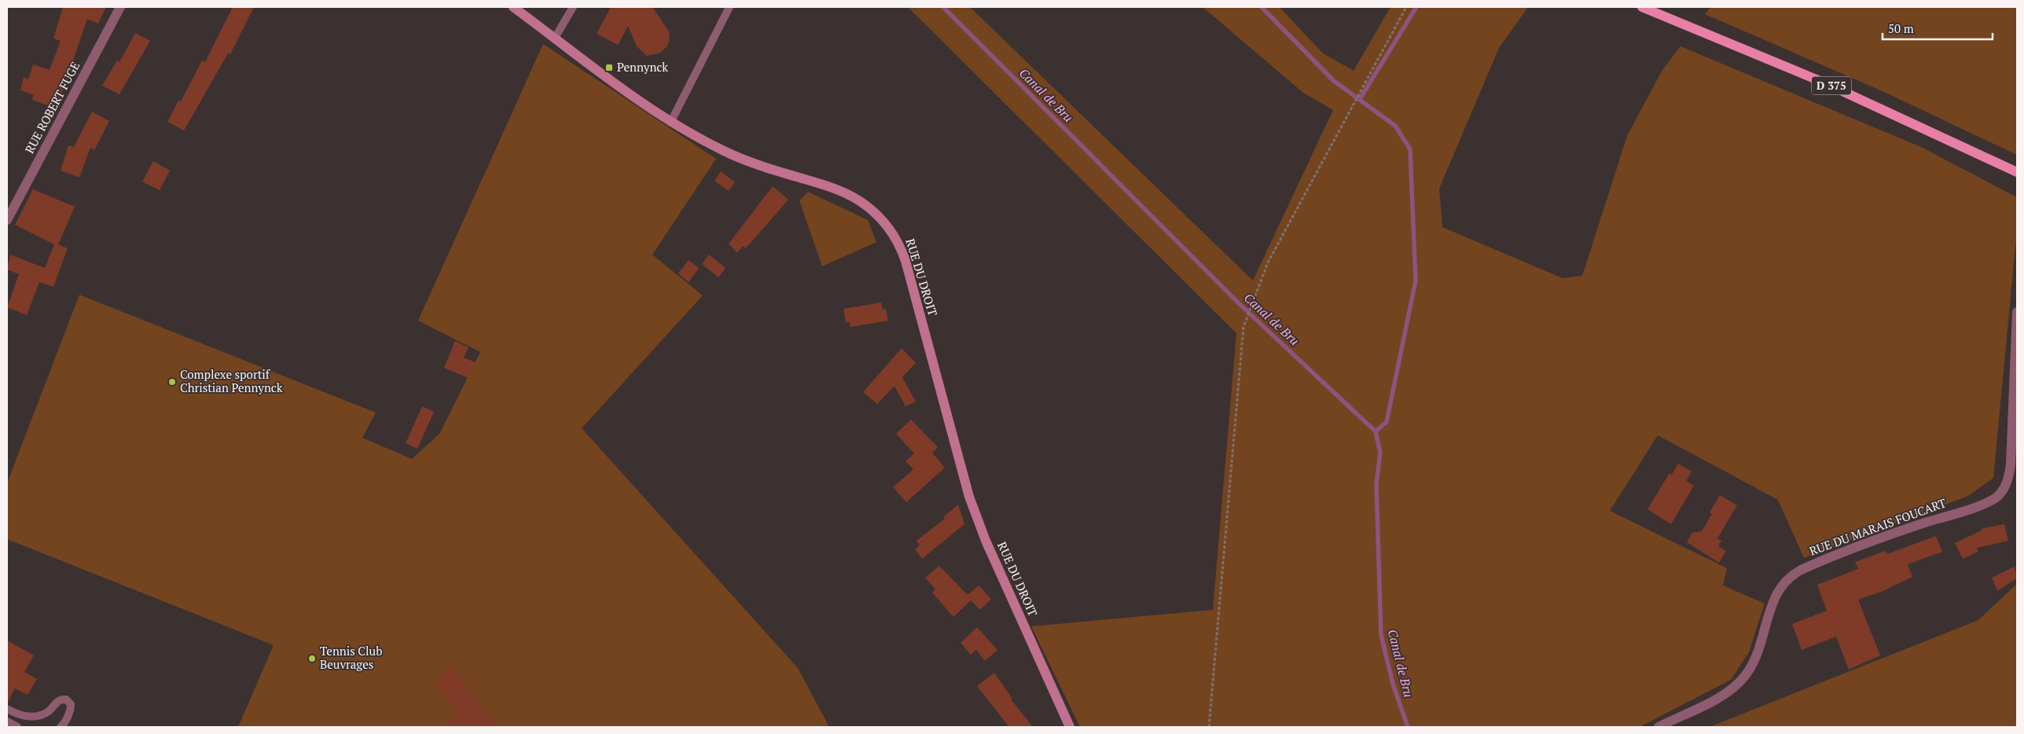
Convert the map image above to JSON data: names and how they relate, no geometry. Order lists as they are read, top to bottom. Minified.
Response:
{"streets":{"main road":["D 375"],"street":["RUE ROBERT FUGE","RUE DU DROIT","RUE DU MARAIS FOUCART"]},"water":["Canal de Bru"],"places":{"transit":["Pennynck"],"other":["Complexe sportif Christian Pennynck","Tennis Club Beuvrages"]},"scale_bar":"50 m"}
